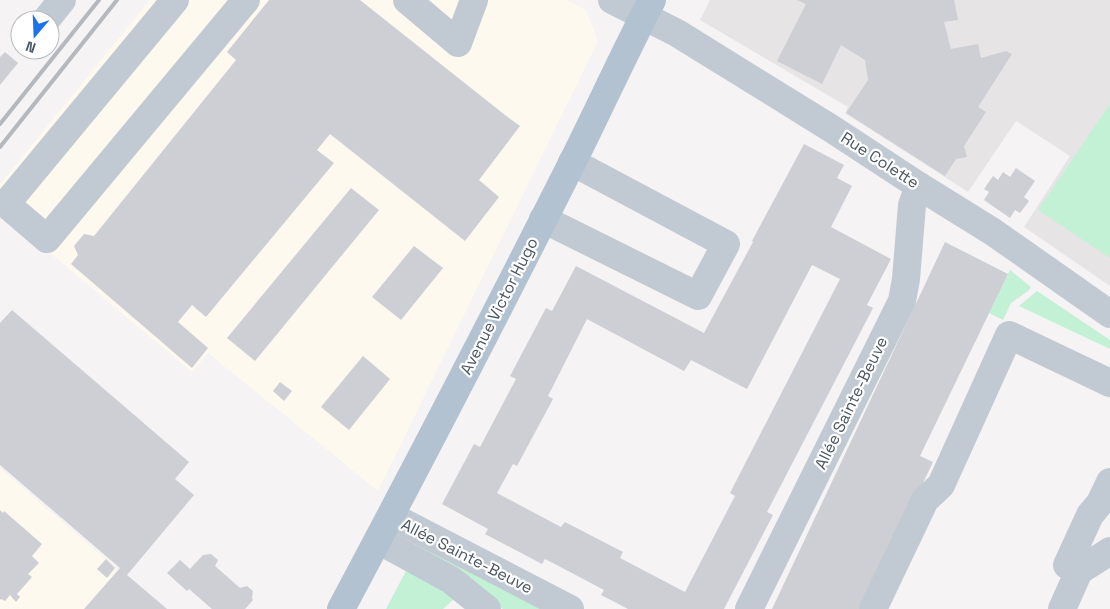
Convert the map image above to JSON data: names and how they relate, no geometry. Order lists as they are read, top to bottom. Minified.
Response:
{"streets":{"main road":["Avenue Victor Hugo"],"street":["Rue Colette","Allée Sainte-Beuve"]},"crossings":[["Rue Colette","Avenue Victor Hugo"],["Rue Colette","Allée Sainte-Beuve"],["Avenue Victor Hugo","Allée Sainte-Beuve"]],"north":"bottom"}
